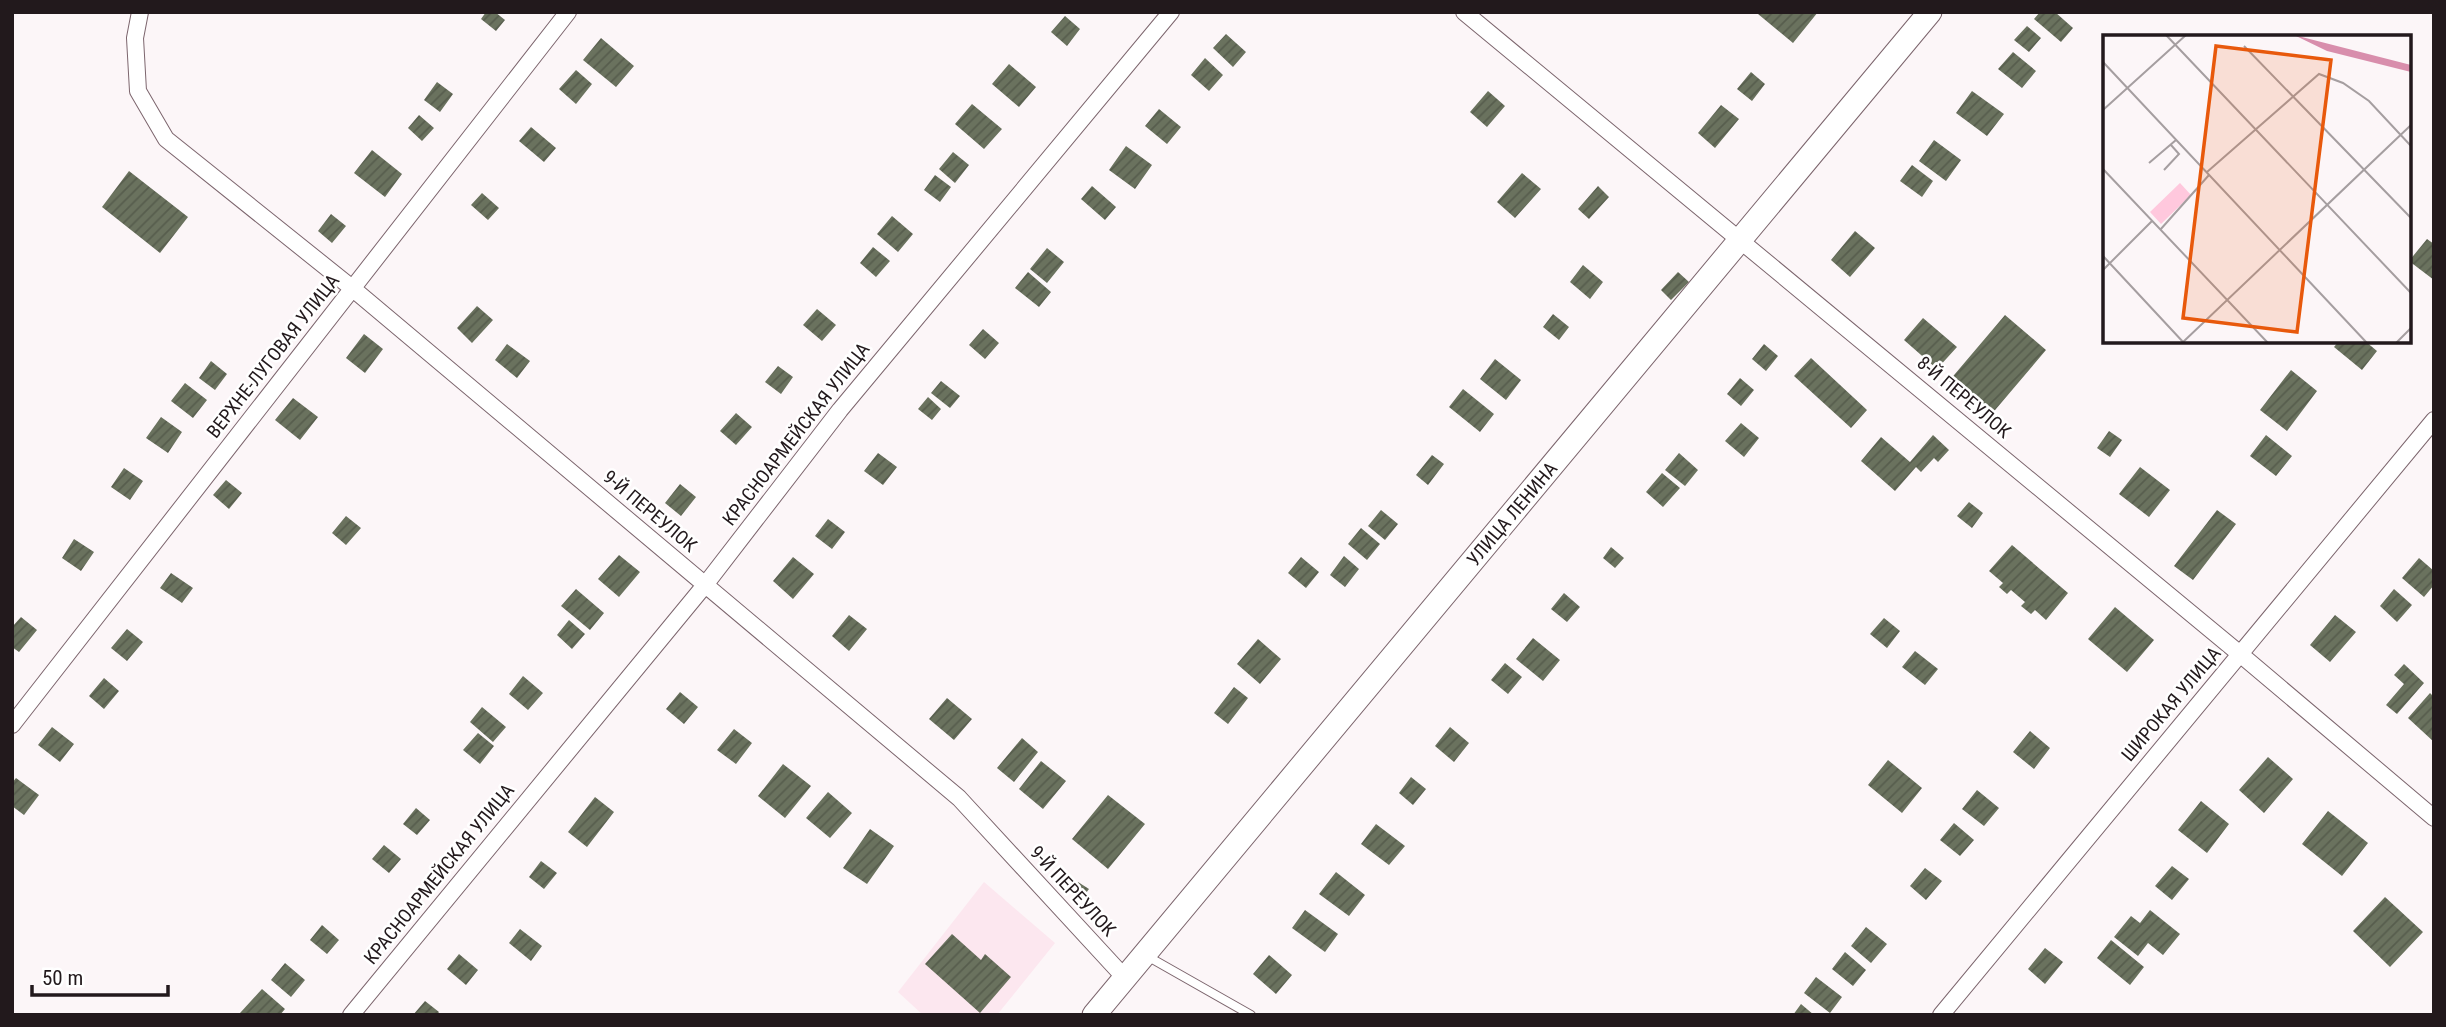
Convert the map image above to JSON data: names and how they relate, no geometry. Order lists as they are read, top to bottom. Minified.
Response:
{"streets":{"street":["ВЕРХНЕ-ЛУГОВАЯ УЛИЦА","8-Й ПЕРЕУЛОК","КРАСНОАРМЕЙСКАЯ УЛИЦА","9-Й ПЕРЕУЛОК","УЛИЦА ЛЕНИНА","ШИРОКАЯ УЛИЦА"]},"crossings":[["ВЕРХНЕ-ЛУГОВАЯ УЛИЦА","9-Й ПЕРЕУЛОК"],["8-Й ПЕРЕУЛОК","УЛИЦА ЛЕНИНА"],["8-Й ПЕРЕУЛОК","ШИРОКАЯ УЛИЦА"],["КРАСНОАРМЕЙСКАЯ УЛИЦА","9-Й ПЕРЕУЛОК"],["9-Й ПЕРЕУЛОК","УЛИЦА ЛЕНИНА"]],"scale_bar":"50 m"}
